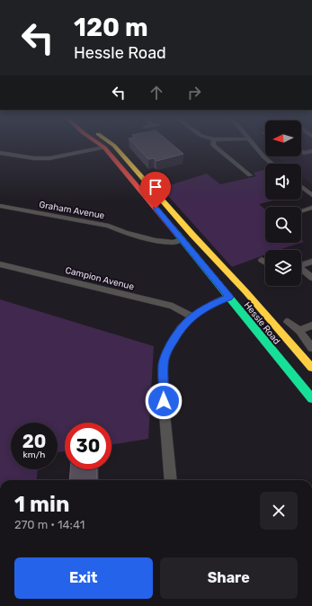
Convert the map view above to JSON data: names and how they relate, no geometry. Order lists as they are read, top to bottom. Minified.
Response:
{"streets":{"street":["Graham Avenue","Campion Avenue","Hessle Road"]},"crossings":[["Graham Avenue","Hessle Road"]],"north":"left","page":{"turn":["120 m","Hessle Road"],"speed":"20 km/h","limit":"30","heading":["1 min","270 m · 14:41"],"buttons":["Exit","Share"]}}
